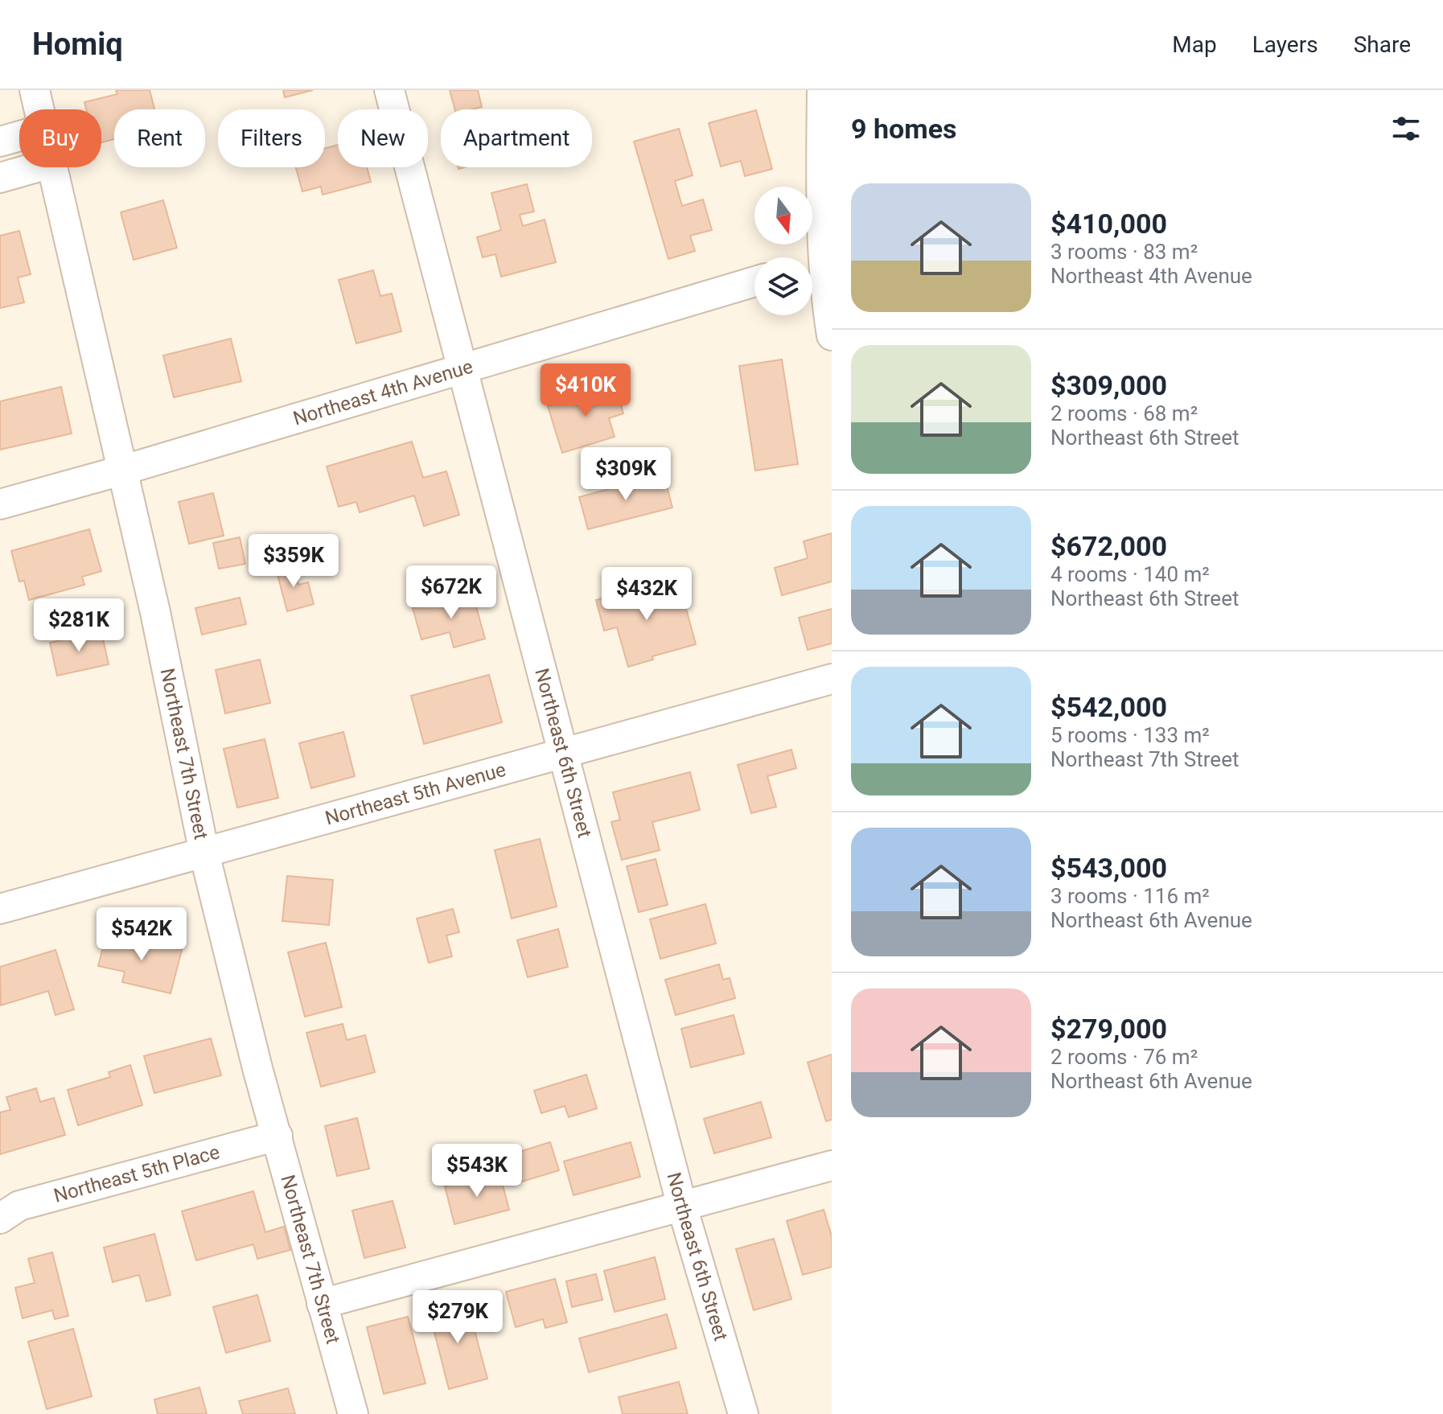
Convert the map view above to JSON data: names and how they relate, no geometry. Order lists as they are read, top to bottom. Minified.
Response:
{"streets":{"street":["Northeast 4th Avenue","Northeast 6th Street","Northeast 7th Street","Northeast 5th Avenue","Northeast 5th Place"]},"crossings":[["Northeast 4th Avenue","Northeast 6th Street"],["Northeast 4th Avenue","Northeast 7th Street"],["Northeast 6th Street","Northeast 5th Avenue"],["Northeast 7th Street","Northeast 5th Avenue"],["Northeast 7th Street","Northeast 5th Place"]],"north":"bottom","page":{"header":"Homiq","nav":["Map","Layers","Share"],"heading":"9 homes","chip":["Buy","Rent","Filters","New","Apartment"],"list":[{"name":"$410,000","note":"3 rooms · 83 m² · Northeast 4th Avenue"},{"name":"$309,000","note":"2 rooms · 68 m² · Northeast 6th Street"},{"name":"$672,000","note":"4 rooms · 140 m² · Northeast 6th Street"},{"name":"$542,000","note":"5 rooms · 133 m² · Northeast 7th Street"},{"name":"$543,000","note":"3 rooms · 116 m² · Northeast 6th Avenue"},{"name":"$279,000","note":"2 rooms · 76 m² · Northeast 6th Avenue"}],"price":["$410K","$309K","$359K","$672K","$432K","$281K","$542K","$543K","$279K"]}}
